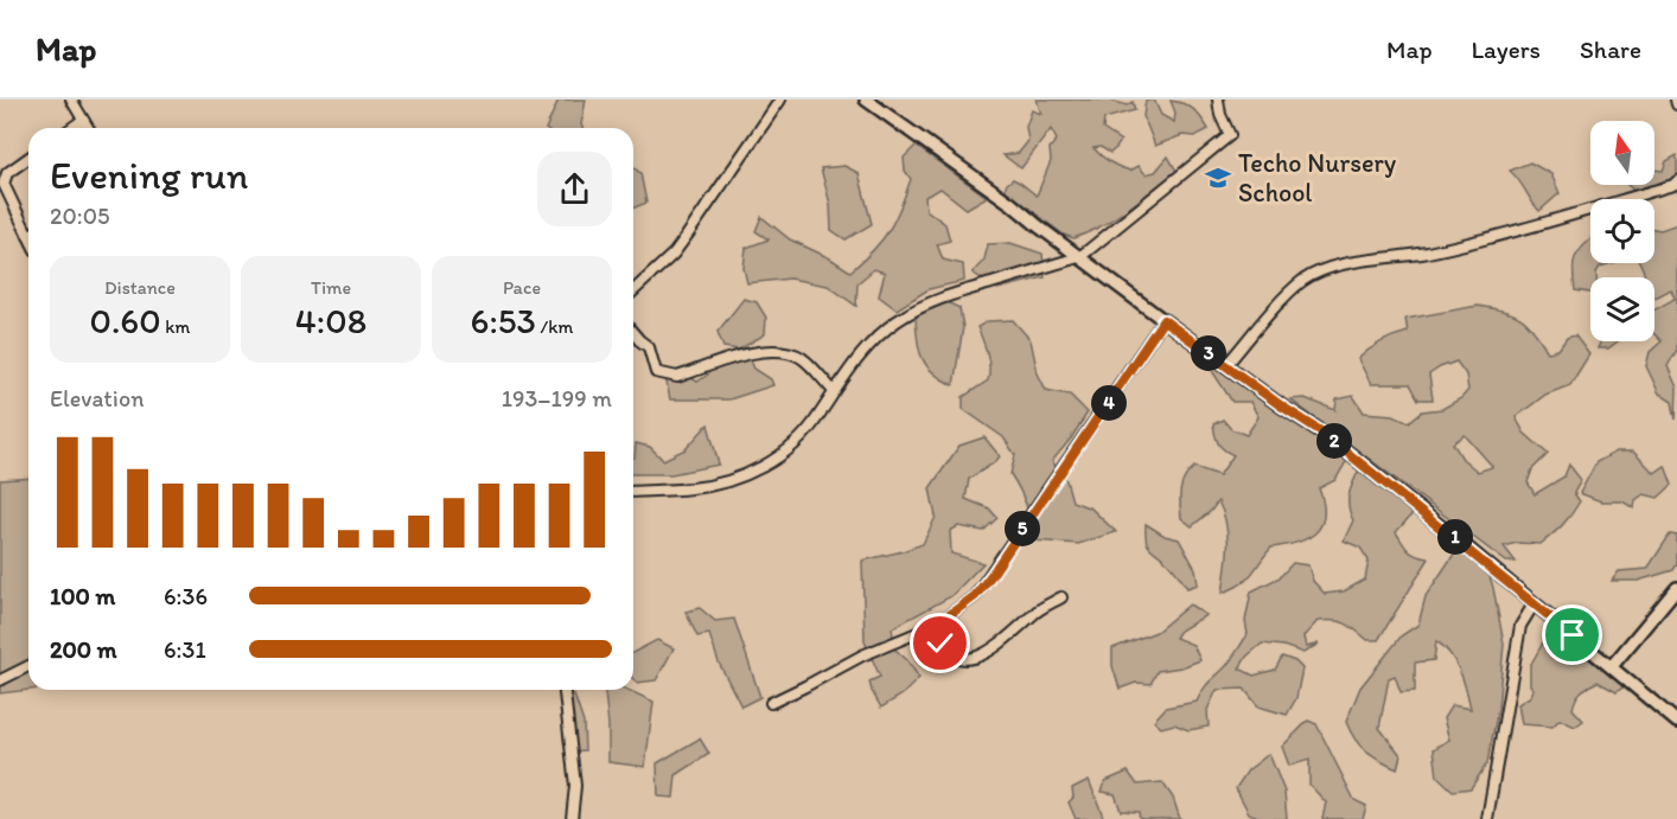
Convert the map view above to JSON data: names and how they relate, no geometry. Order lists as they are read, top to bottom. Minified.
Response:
{"places":{"school or university":["Techo Nursery School"]},"north":"top","page":{"header":"Map","nav":["Map","Layers","Share"],"heading":["Evening run","20:05"],"stats":[["Distance","0.60 km"],["Time","4:08"],["Pace","6:53 /km"]],"pins":["3","4","2","5","1"],"chart":["Elevation","193–199 m"],"list":[{"name":"100 m","note":"6:36"},{"name":"200 m","note":"6:31"}]}}
